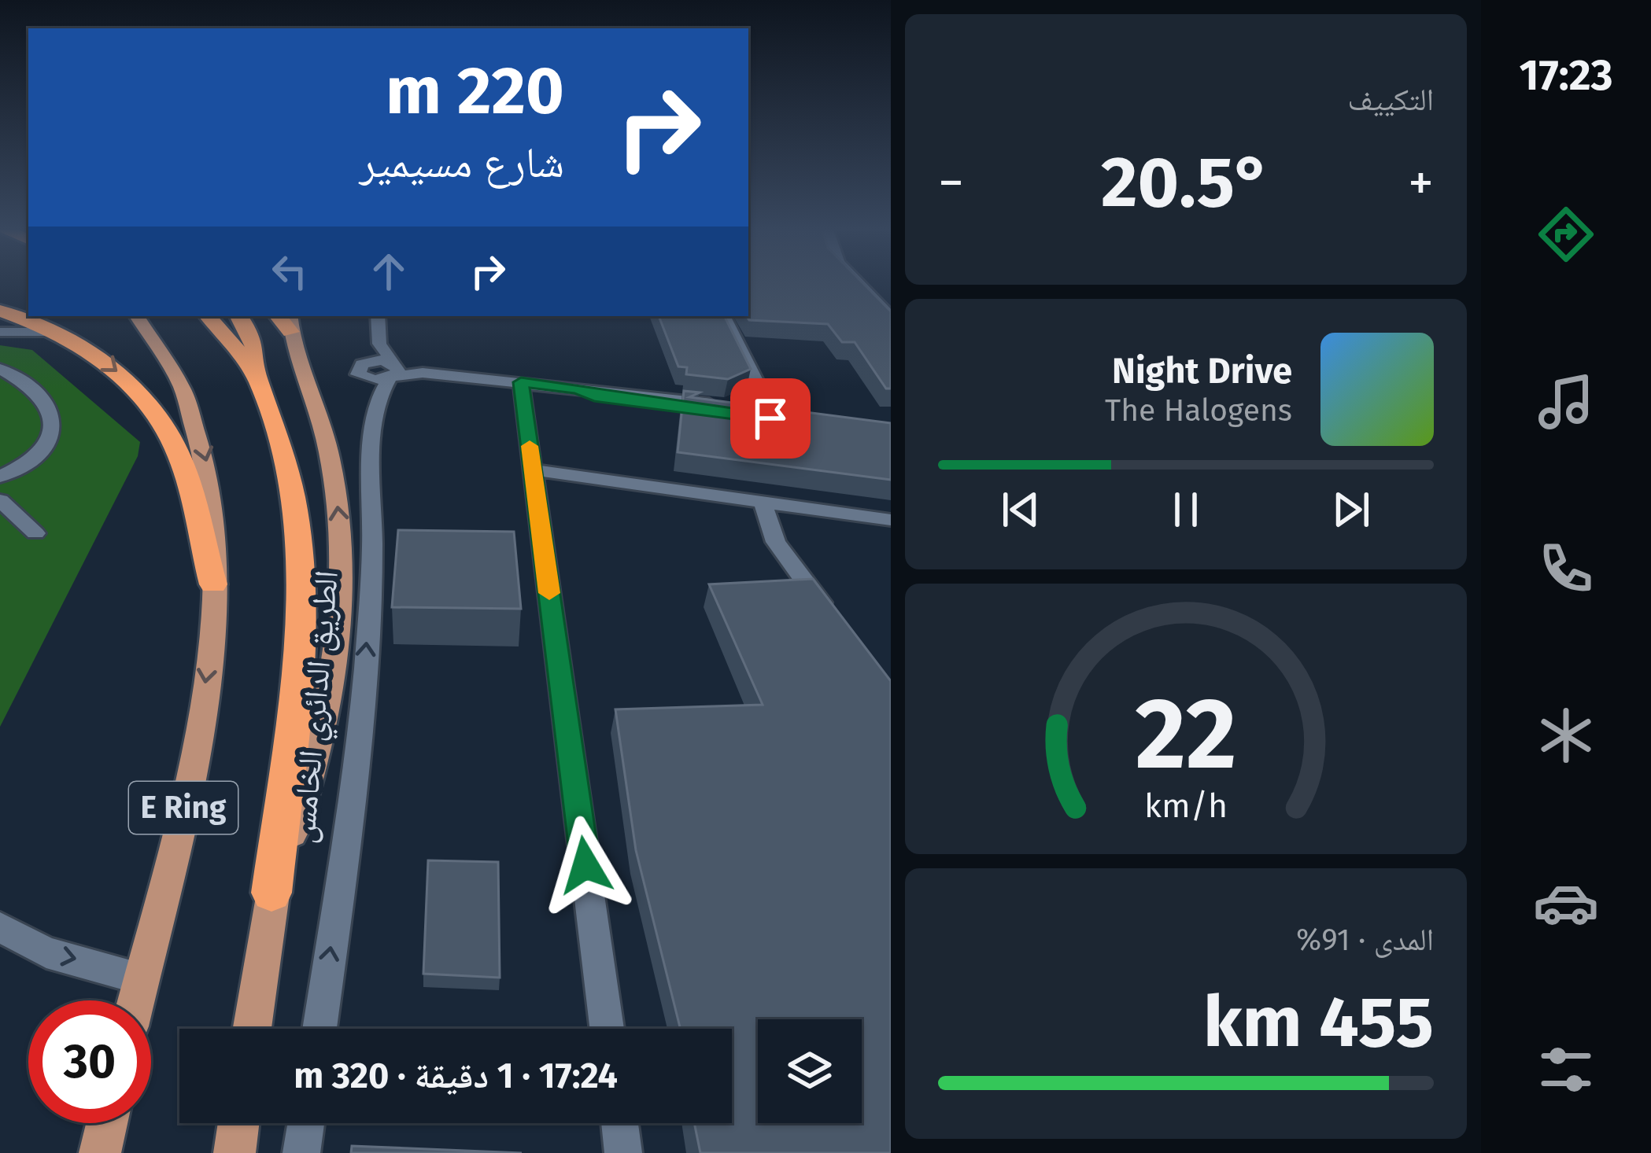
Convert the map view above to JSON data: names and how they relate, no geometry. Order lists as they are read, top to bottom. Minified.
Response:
{"streets":{"main road":["E Ring"],"street":["الطريق الدائري الخامس"]},"page":{"tabs":"17:23","tile":["التكييف",["المدى · 91%","455 km"]],"turn":["220 m","شارع مسيمير"],"heat":["−","20.5°","+"],"song":["Night Drive","The Halogens"],"limit":"30","trip":"17:24 · 1 دقيقة · 320 m","gauge":["22","km/h"]}}
